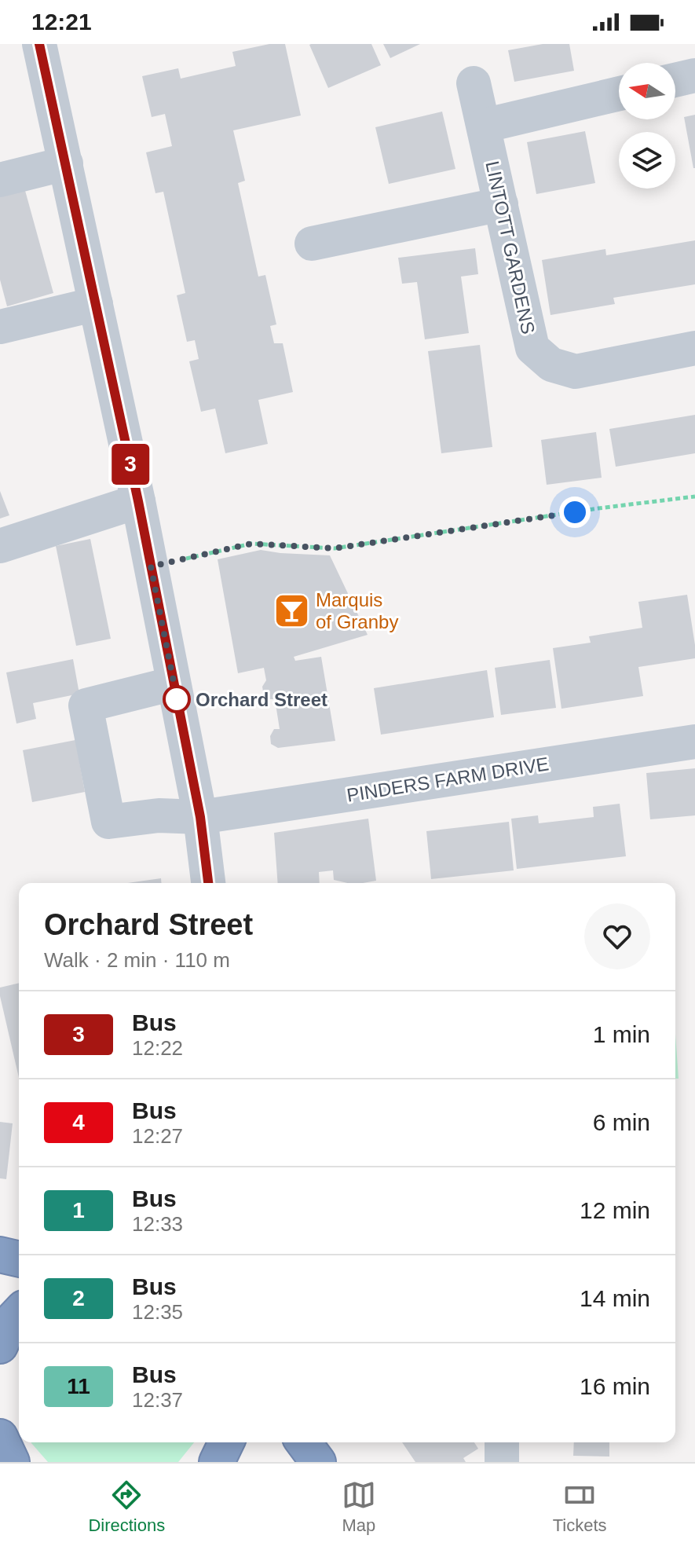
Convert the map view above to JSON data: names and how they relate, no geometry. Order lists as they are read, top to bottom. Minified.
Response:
{"streets":{"street":["LINTOTT GARDENS","PINDERS FARM DRIVE"]},"places":{"bar":["Marquis of Granby"],"other":["Orchard Street"]},"lines":["bus line 3"],"north":"left","page":{"status":"12:21","on_map":"3","heading":["Orchard Street","Walk · 2 min · 110 m"],"list":[{"mark":"3","name":"Bus","note":"12:22","value":"1 min"},{"mark":"4","name":"Bus","note":"12:27","value":"6 min"},{"mark":"1","name":"Bus","note":"12:33","value":"12 min"},{"mark":"2","name":"Bus","note":"12:35","value":"14 min"},{"mark":"11","name":"Bus","note":"12:37","value":"16 min"}],"tabs":["Directions","Map","Tickets"]}}
